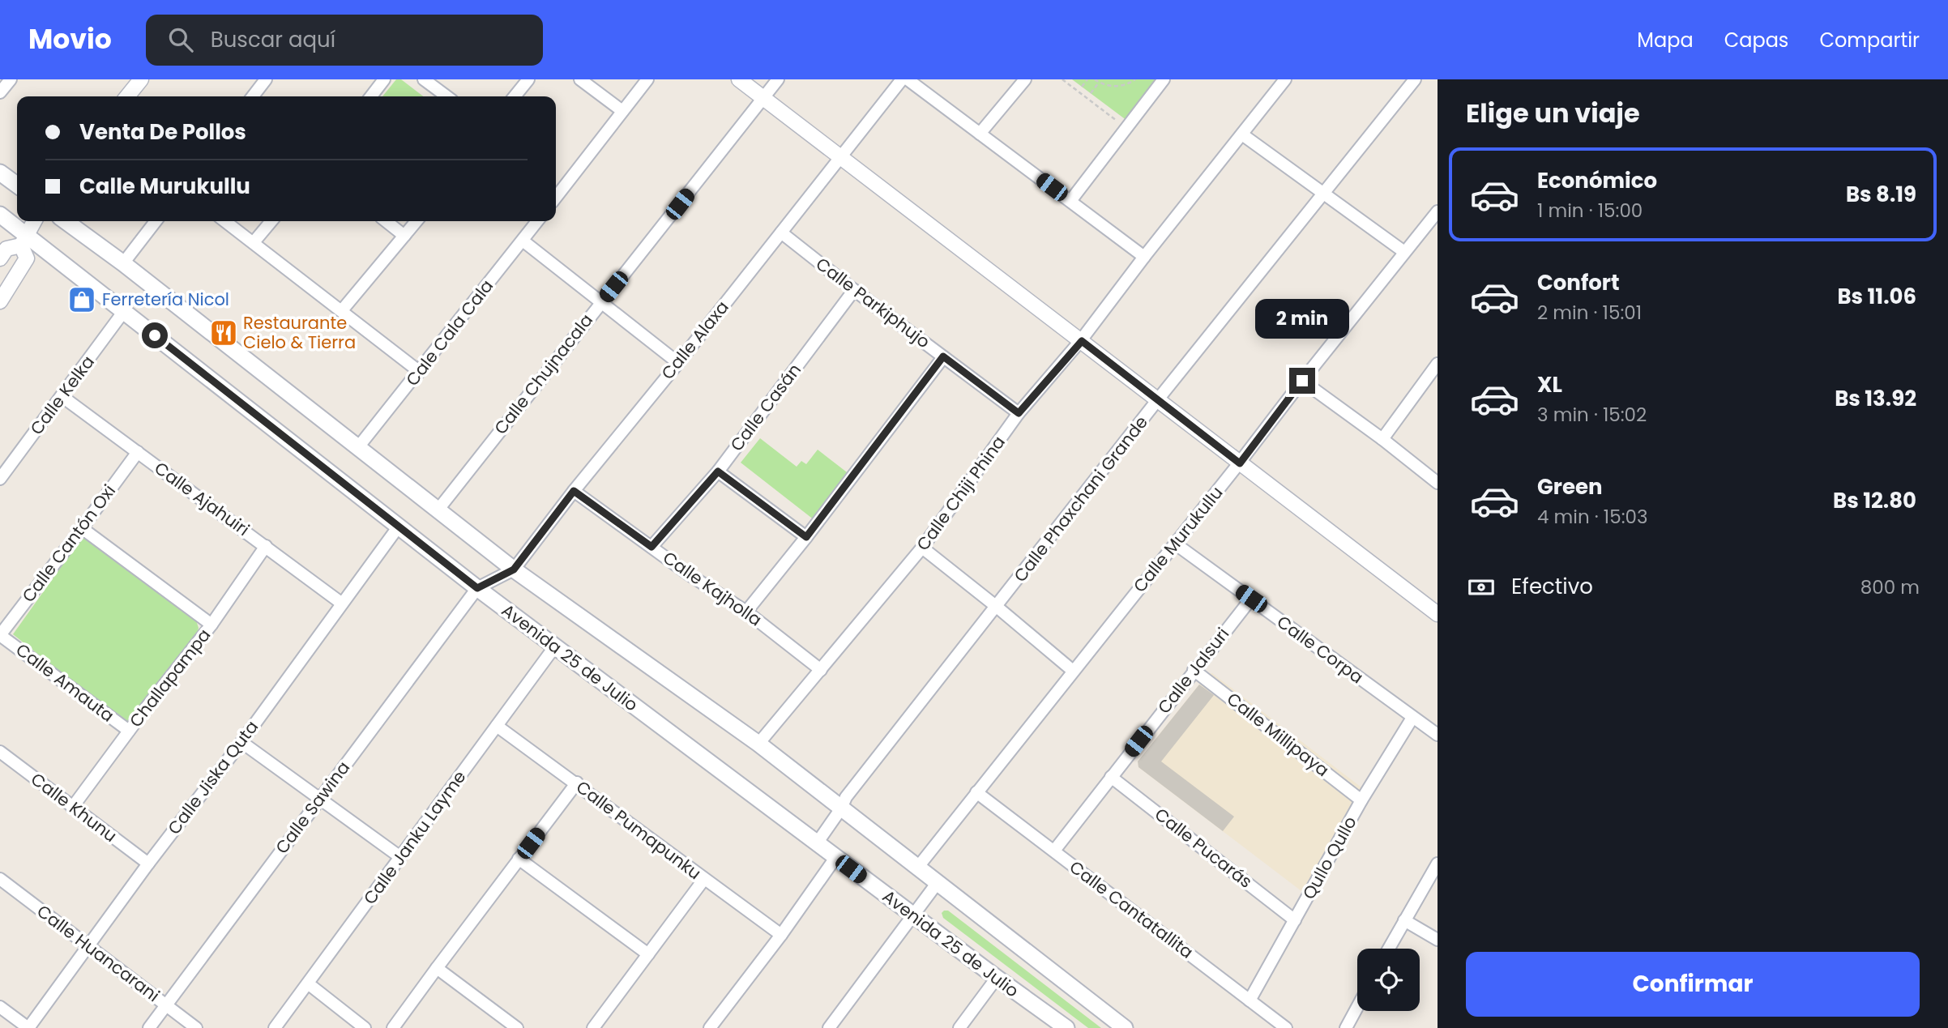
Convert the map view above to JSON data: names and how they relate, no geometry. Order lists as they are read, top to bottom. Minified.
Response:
{"streets":{"main road":["Avenida 25 de Julio"],"street":["Calle Parkiphujo","Cale Cala Cala","Calle Alaxa","Calle Chujnacala","Calle Kelka","Calle Casán","Calle Chiji Phina","Calle Ajahuiri","Calle Phaxchani Grande","Calle Murukullu","Calle Cantón Oxi","Calle Kajholla","Calle Corpa","Calle Jalsuri","Challapampa","Calle Amauta","Calle Millipaya","Calle Jiska Quta","Calle Khunu","Calle Sawina","Calle Pumapunku","Calle Janku Layme","Calle Pucarás","Qullo Qullo","Calle Cantatallita","Calle Huancarani"]},"crossings":[["Calle Parkiphujo","Calle Alaxa"],["Calle Parkiphujo","Calle Casán"],["Calle Parkiphujo","Calle Chiji Phina"],["Calle Alaxa","Calle Kajholla"],["Calle Alaxa","Avenida 25 de Julio"],["Calle Alaxa","Calle Sawina"],["Calle Kelka","Calle Ajahuiri"],["Calle Kelka","Avenida 25 de Julio"],["Calle Casán","Calle Kajholla"],["Calle Chiji Phina","Calle Kajholla"],["Calle Ajahuiri","Calle Cantón Oxi"],["Calle Ajahuiri","Challapampa"],["Calle Ajahuiri","Calle Jiska Quta"],["Calle Phaxchani Grande","Avenida 25 de Julio"],["Calle Murukullu","Calle Corpa"],["Calle Murukullu","Calle Cantatallita"],["Calle Cantón Oxi","Calle Amauta"],["Calle Corpa","Calle Jalsuri"],["Calle Corpa","Qullo Qullo"],["Avenida 25 de Julio","Calle Jiska Quta"],["Avenida 25 de Julio","Calle Sawina"],["Avenida 25 de Julio","Calle Janku Layme"],["Calle Jalsuri","Calle Millipaya"],["Calle Jalsuri","Calle Pucarás"],["Calle Jalsuri","Calle Cantatallita"],["Challapampa","Calle Amauta"],["Challapampa","Calle Khunu"],["Calle Millipaya","Qullo Qullo"],["Calle Jiska Quta","Calle Khunu"],["Calle Jiska Quta","Calle Huancarani"],["Calle Sawina","Calle Huancarani"],["Calle Pumapunku","Calle Janku Layme"],["Calle Pucarás","Qullo Qullo"],["Qullo Qullo","Calle Cantatallita"]],"places":{"shop":["Ferretería Nicol"],"restaurant":["Restaurante Cielo & Tierra"]},"page":{"header":"Movio","search":"Buscar aquí","nav":["Mapa","Capas","Compartir"],"heading":"Elige un viaje","banner":["Venta De Pollos","Calle Murukullu"],"list":[{"name":"Económico","note":"1 min · 15:00","value":"Bs 8.19"},{"name":"Confort","note":"2 min · 15:01","value":"Bs 11.06"},{"name":"XL","note":"3 min · 15:02","value":"Bs 13.92"},{"name":"Green","note":"4 min · 15:03","value":"Bs 12.80"}],"bubble":"2 min","pay":["Efectivo","800 m"],"buttons":"Confirmar"}}
